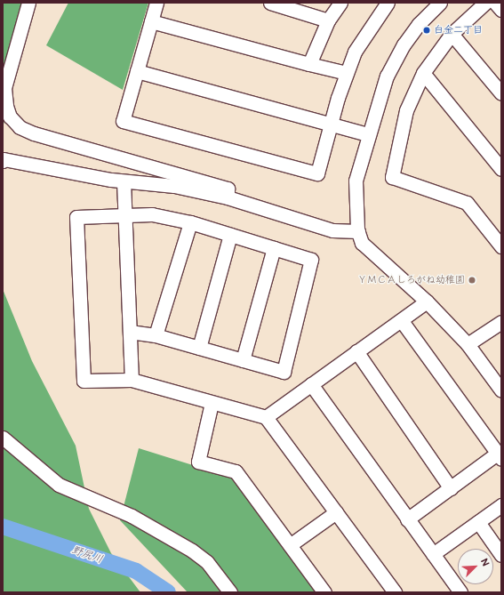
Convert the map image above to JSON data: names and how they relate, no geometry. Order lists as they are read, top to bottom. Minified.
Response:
{"water":["野尻川"],"places":["白金二丁目","ＹＭＣＡしろがね幼稚園"],"north":"top right"}
